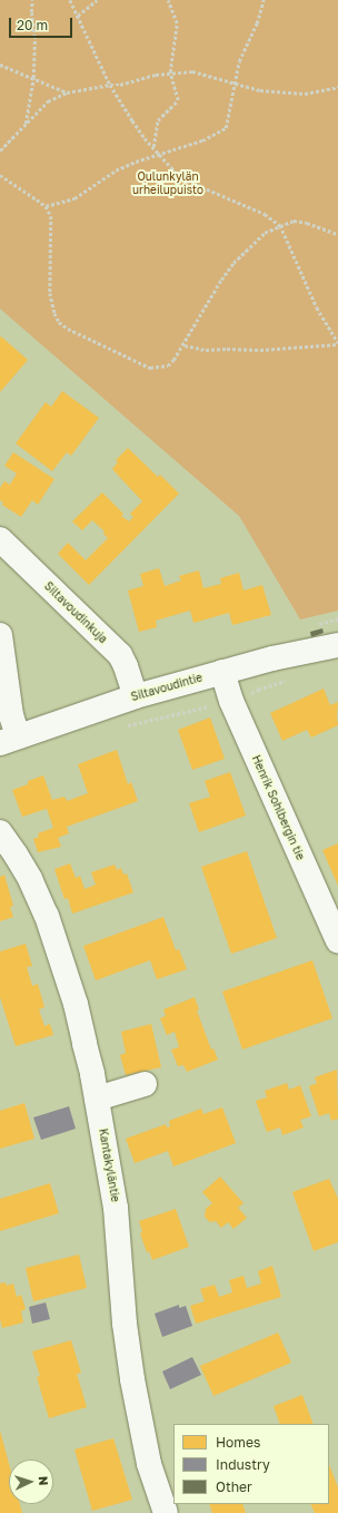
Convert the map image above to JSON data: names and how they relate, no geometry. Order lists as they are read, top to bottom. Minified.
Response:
{"streets":{"street":["Siltavoudinkuja","Siltavoudintie","Henrik Sohlbergin tie","Kantakyläntie"]},"crossings":[["Siltavoudinkuja","Siltavoudintie"],["Siltavoudintie","Henrik Sohlbergin tie"]],"parks":["Oulunkylän urheilupuisto"],"legend":["Homes","Industry","Other"],"scale_bar":"20 m","north":"right"}
